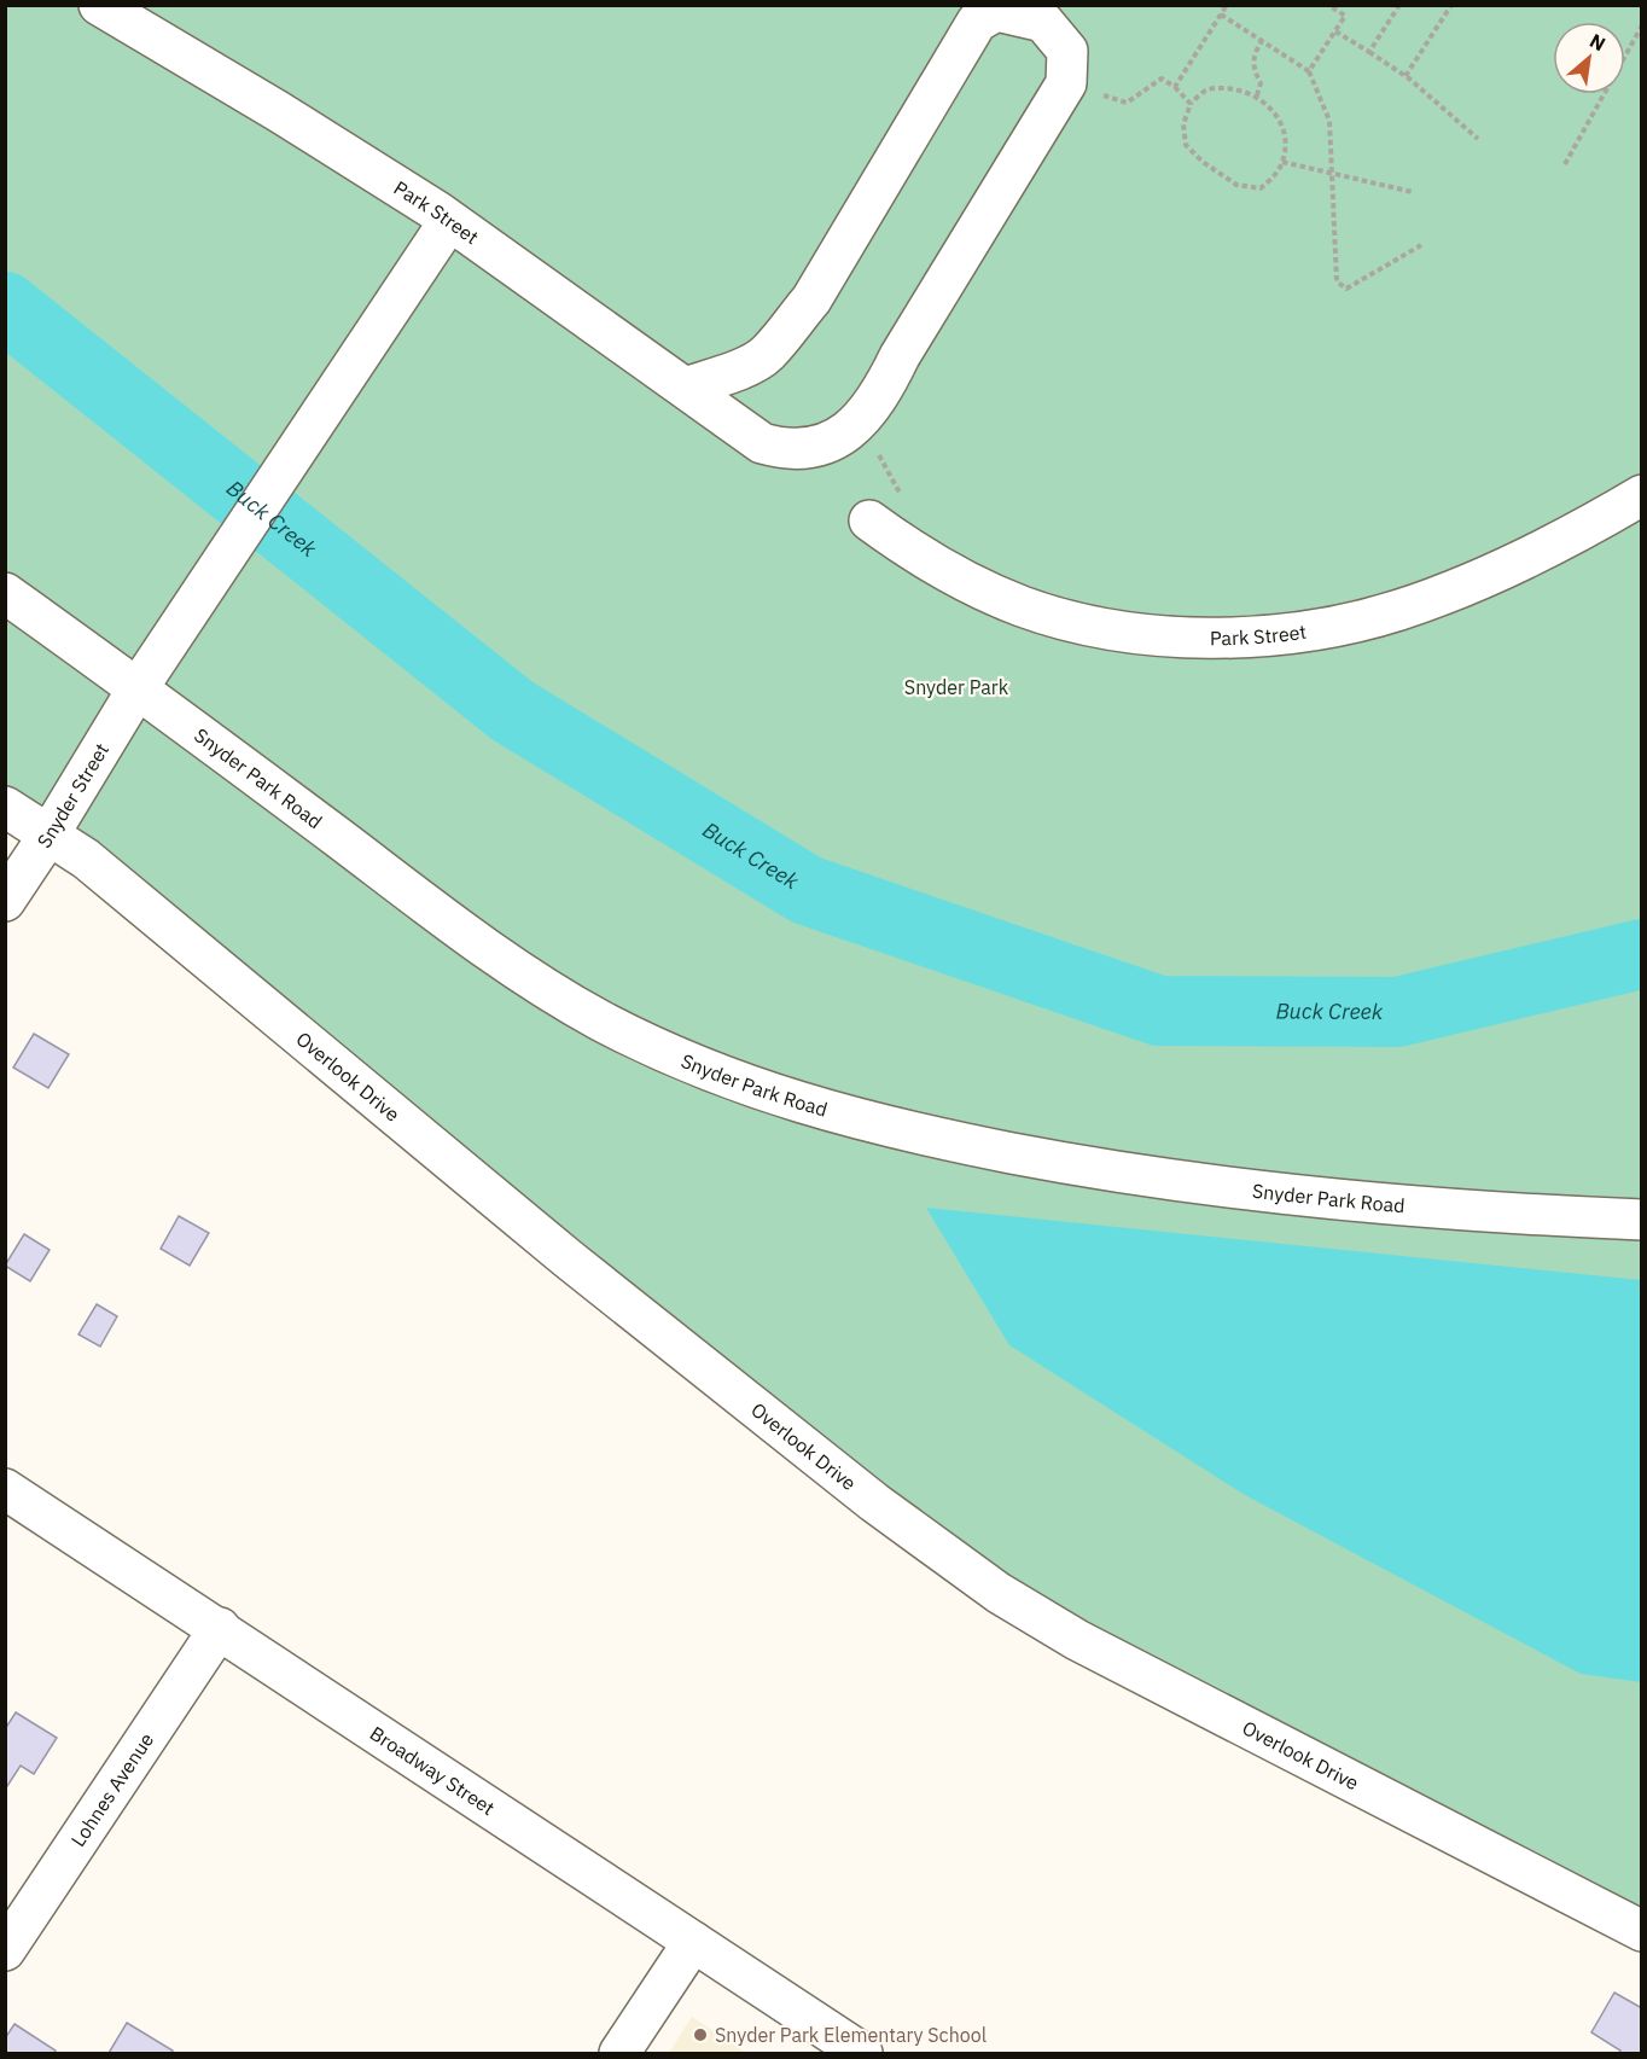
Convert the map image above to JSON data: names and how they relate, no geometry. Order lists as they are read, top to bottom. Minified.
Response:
{"streets":{"street":["Park Street","Snyder Park Road","Snyder Street","Overlook Drive","Broadway Street","Lohnes Avenue"]},"crossings":[["Park Street","Snyder Street"],["Snyder Park Road","Snyder Street"],["Snyder Street","Overlook Drive"],["Broadway Street","Lohnes Avenue"]],"water":["Buck Creek"],"parks":["Snyder Park"],"places":["Snyder Park Elementary School"],"north":"top right"}
